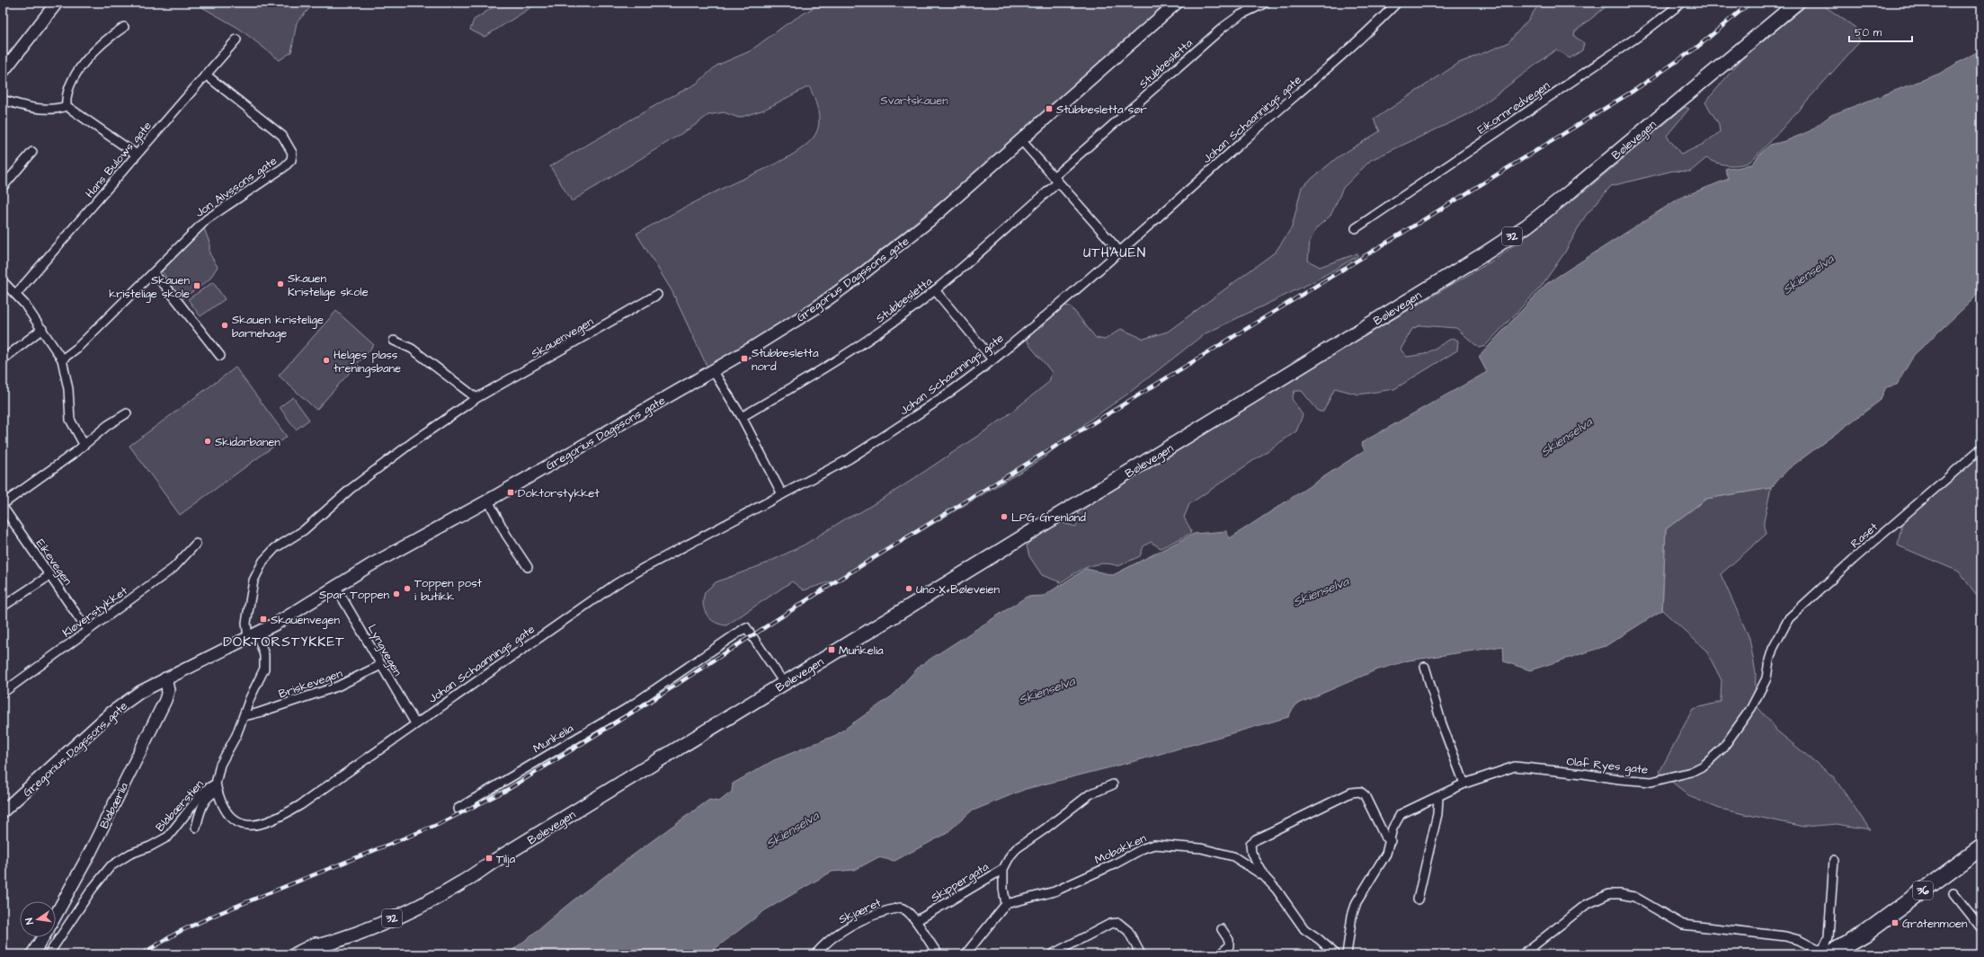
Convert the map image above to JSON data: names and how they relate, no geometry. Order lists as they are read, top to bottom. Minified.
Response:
{"streets":{"highway":["36"],"main road":["Bølevegen","32"],"street":["Stubbesletta","Eikornrødvegen","Johan Schaannings gate","Hans Bulows gate","Jon Alvssons gate","Gregorius Dagssons gate","Skauenvegen","Raset","Eikevegen","Kløverstykket","Lyngvegen","Briskevegen","Munkelia","Olaf Ryes gate","Blåbærlia","Blåbærstien","Mobakken","Skippergata","Skjæret"]},"crossings":[["Johan Schaannings gate","Lyngvegen"],["Johan Schaannings gate","Blåbærstien"],["Bølevegen","Munkelia"],["Hans Bulows gate","Jon Alvssons gate"],["Gregorius Dagssons gate","Skauenvegen"],["Gregorius Dagssons gate","Lyngvegen"],["Gregorius Dagssons gate","Blåbærlia"],["Gregorius Dagssons gate","Blåbærstien"],["Skauenvegen","Blåbærstien"],["Raset","Olaf Ryes gate"],["Eikevegen","Kløverstykket"],["Lyngvegen","Briskevegen"],["Briskevegen","Blåbærstien"],["Olaf Ryes gate","Mobakken"],["Skippergata","Skjæret"]],"districts":["UTHAUEN","DOKTORSTYKKET"],"water":["Skienselva"],"parks":["Svartskauen"],"places":{"transit":["Stubbesletta sør","Skauen kristelige skole","Stubbesletta nord","Doktorstykket","Skauenvegen","Munkelia","Tilja","Gråtenmoen"],"other":["Skauen Kristelige skole","Skauen kristelige barnehage","Helges plass treningsbane","Skidarbanen","LPG Grenland","Toppen post i butikk","Uno-X Bøleveien","Spar Toppen"]},"scale_bar":"50 m","north":"left"}
